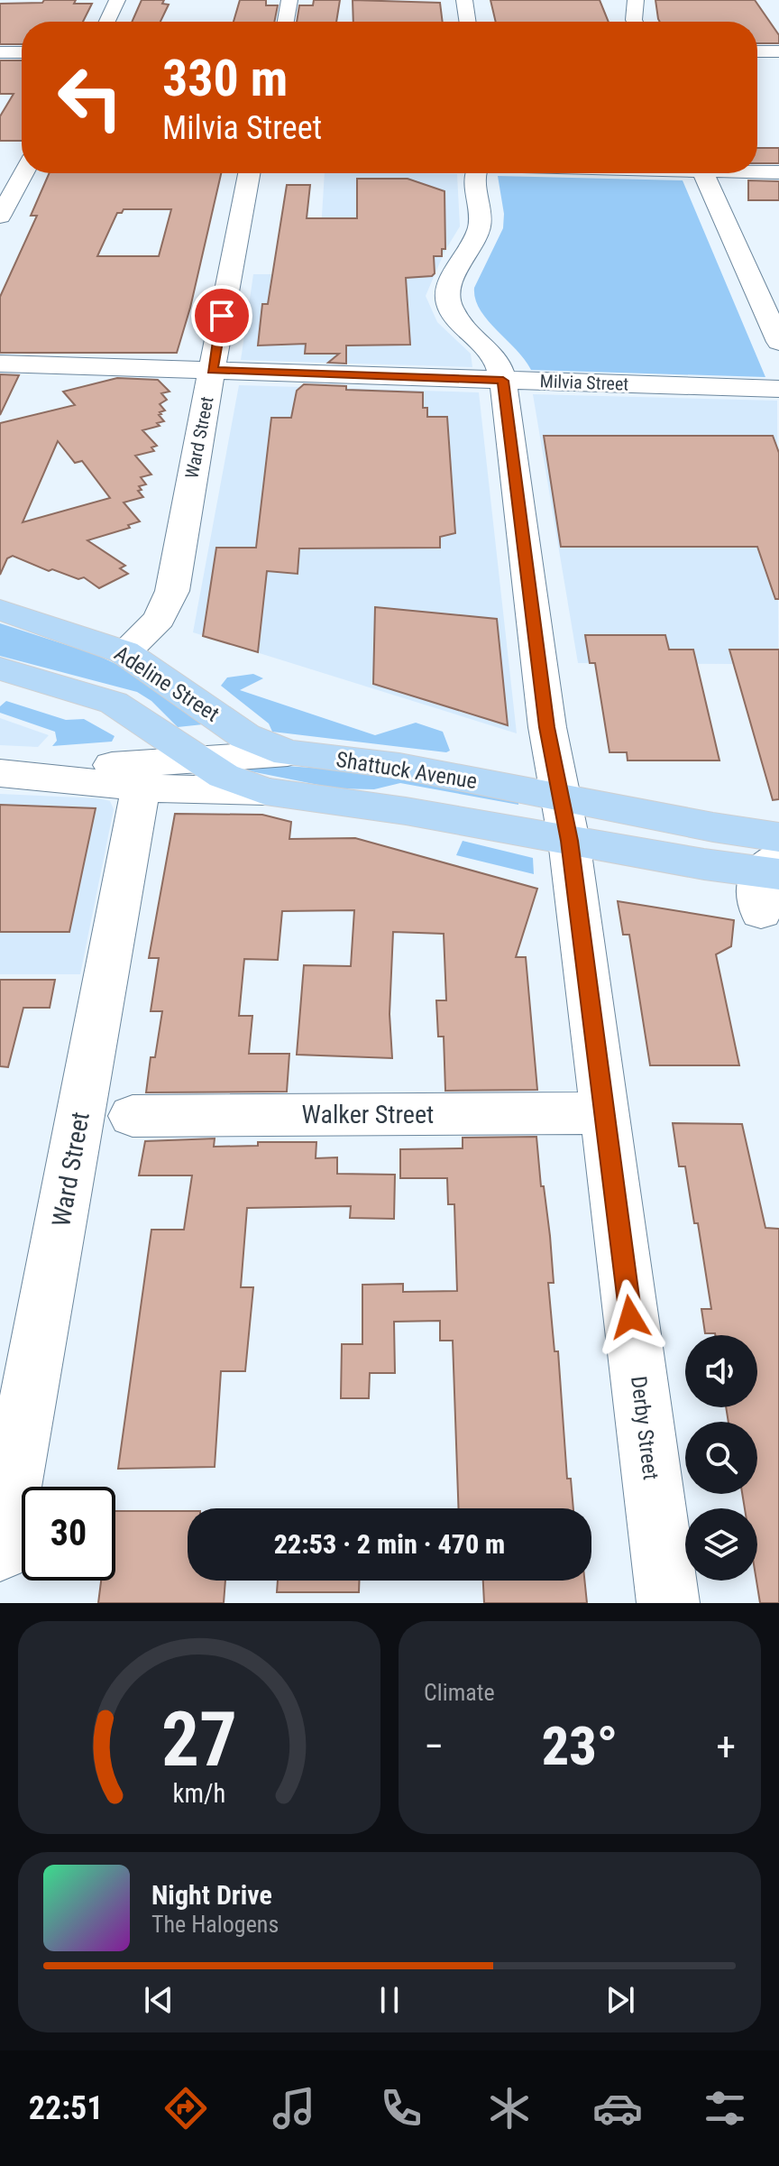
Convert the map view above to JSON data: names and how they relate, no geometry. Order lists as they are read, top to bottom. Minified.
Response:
{"streets":{"main road":["Adeline Street","Shattuck Avenue"],"street":["Milvia Street","Ward Street","Walker Street","Derby Street"]},"crossings":[["Milvia Street","Ward Street"],["Milvia Street","Derby Street"],["Ward Street","Adeline Street"],["Ward Street","Shattuck Avenue"],["Adeline Street","Shattuck Avenue"],["Shattuck Avenue","Derby Street"],["Walker Street","Derby Street"]],"page":{"turn":["330 m","Milvia Street"],"limit":"30","trip":"22:53 · 2 min · 470 m","tile":"Climate","heat":["−","23°","+"],"song":["Night Drive","The Halogens"],"tabs":"22:51","gauge":["27","km/h"]}}
